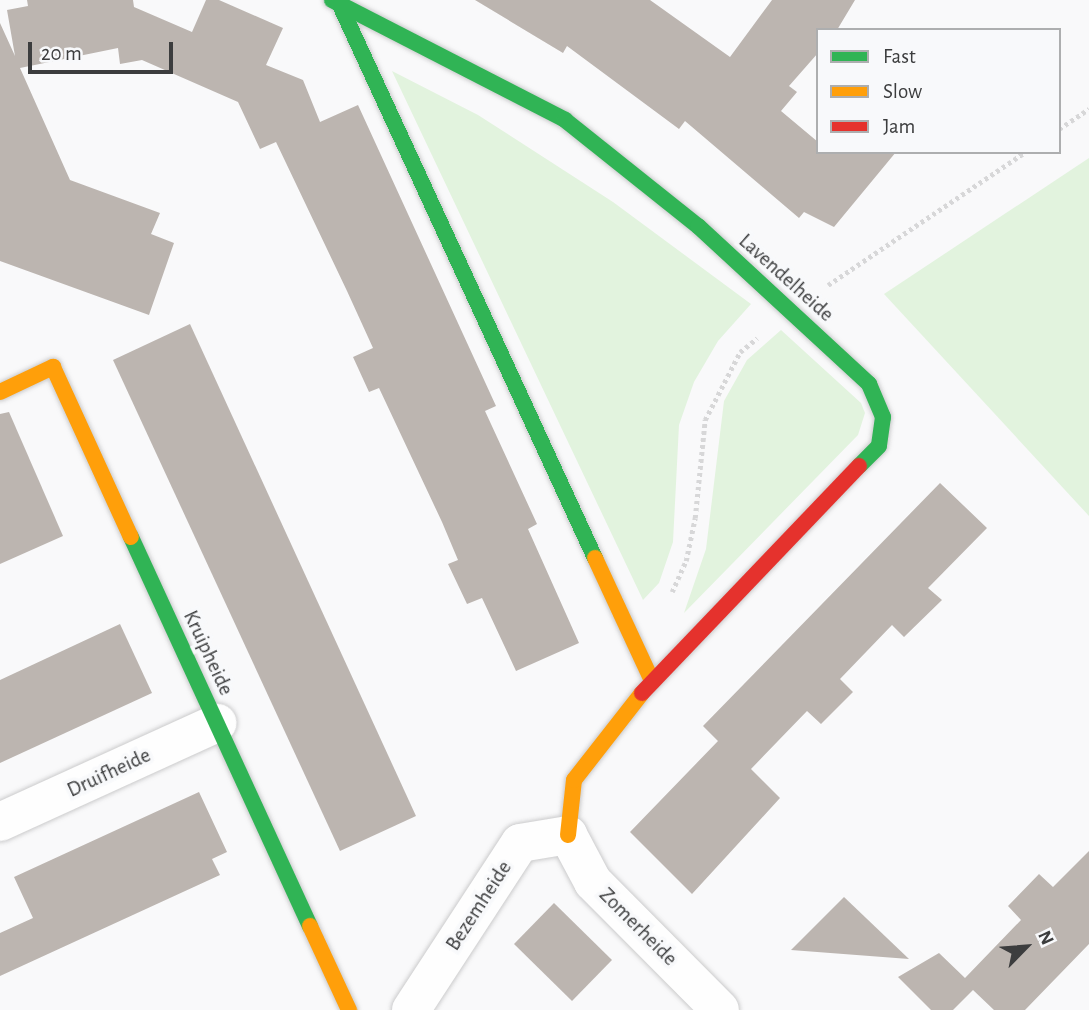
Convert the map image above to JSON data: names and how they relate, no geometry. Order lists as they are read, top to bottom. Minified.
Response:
{"streets":{"street":["Lavendelheide","Kruipheide","Druifheide","Bezemheide","Zomerheide"]},"crossings":[["Lavendelheide","Bezemheide"],["Lavendelheide","Zomerheide"],["Kruipheide","Druifheide"],["Bezemheide","Zomerheide"]],"legend":["Fast","Slow","Jam"],"scale_bar":"20 m","north":"top right"}
